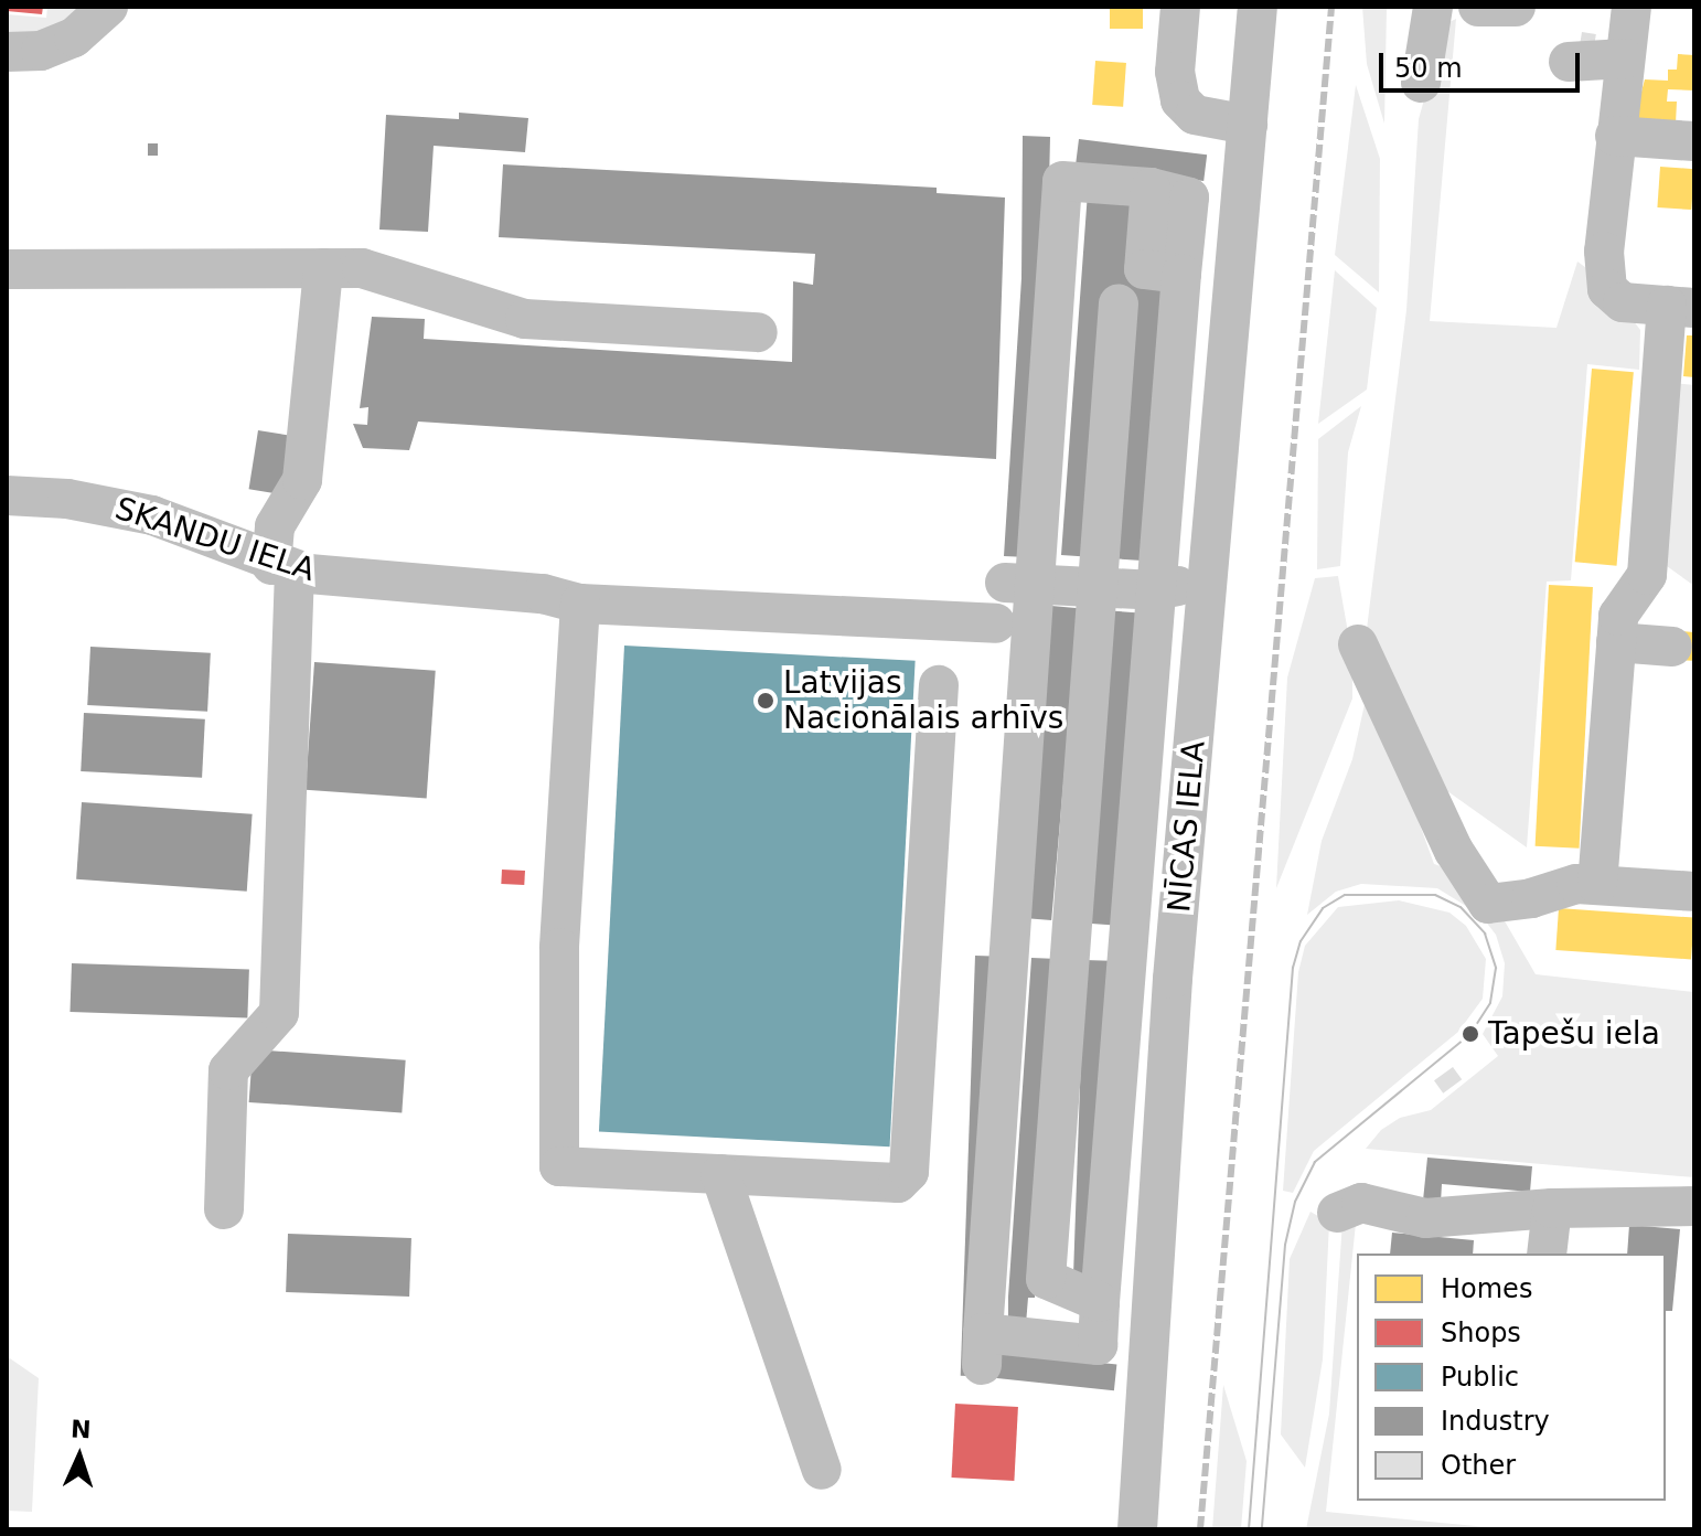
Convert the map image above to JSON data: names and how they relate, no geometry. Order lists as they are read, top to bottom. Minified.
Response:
{"streets":{"street":["SKANDU IELA","NĪCAS IELA"]},"places":["Latvijas Nacionālais arhīvs","Tapešu iela"],"legend":["Homes","Shops","Public","Industry","Other"],"scale_bar":"50 m","north":"top"}
